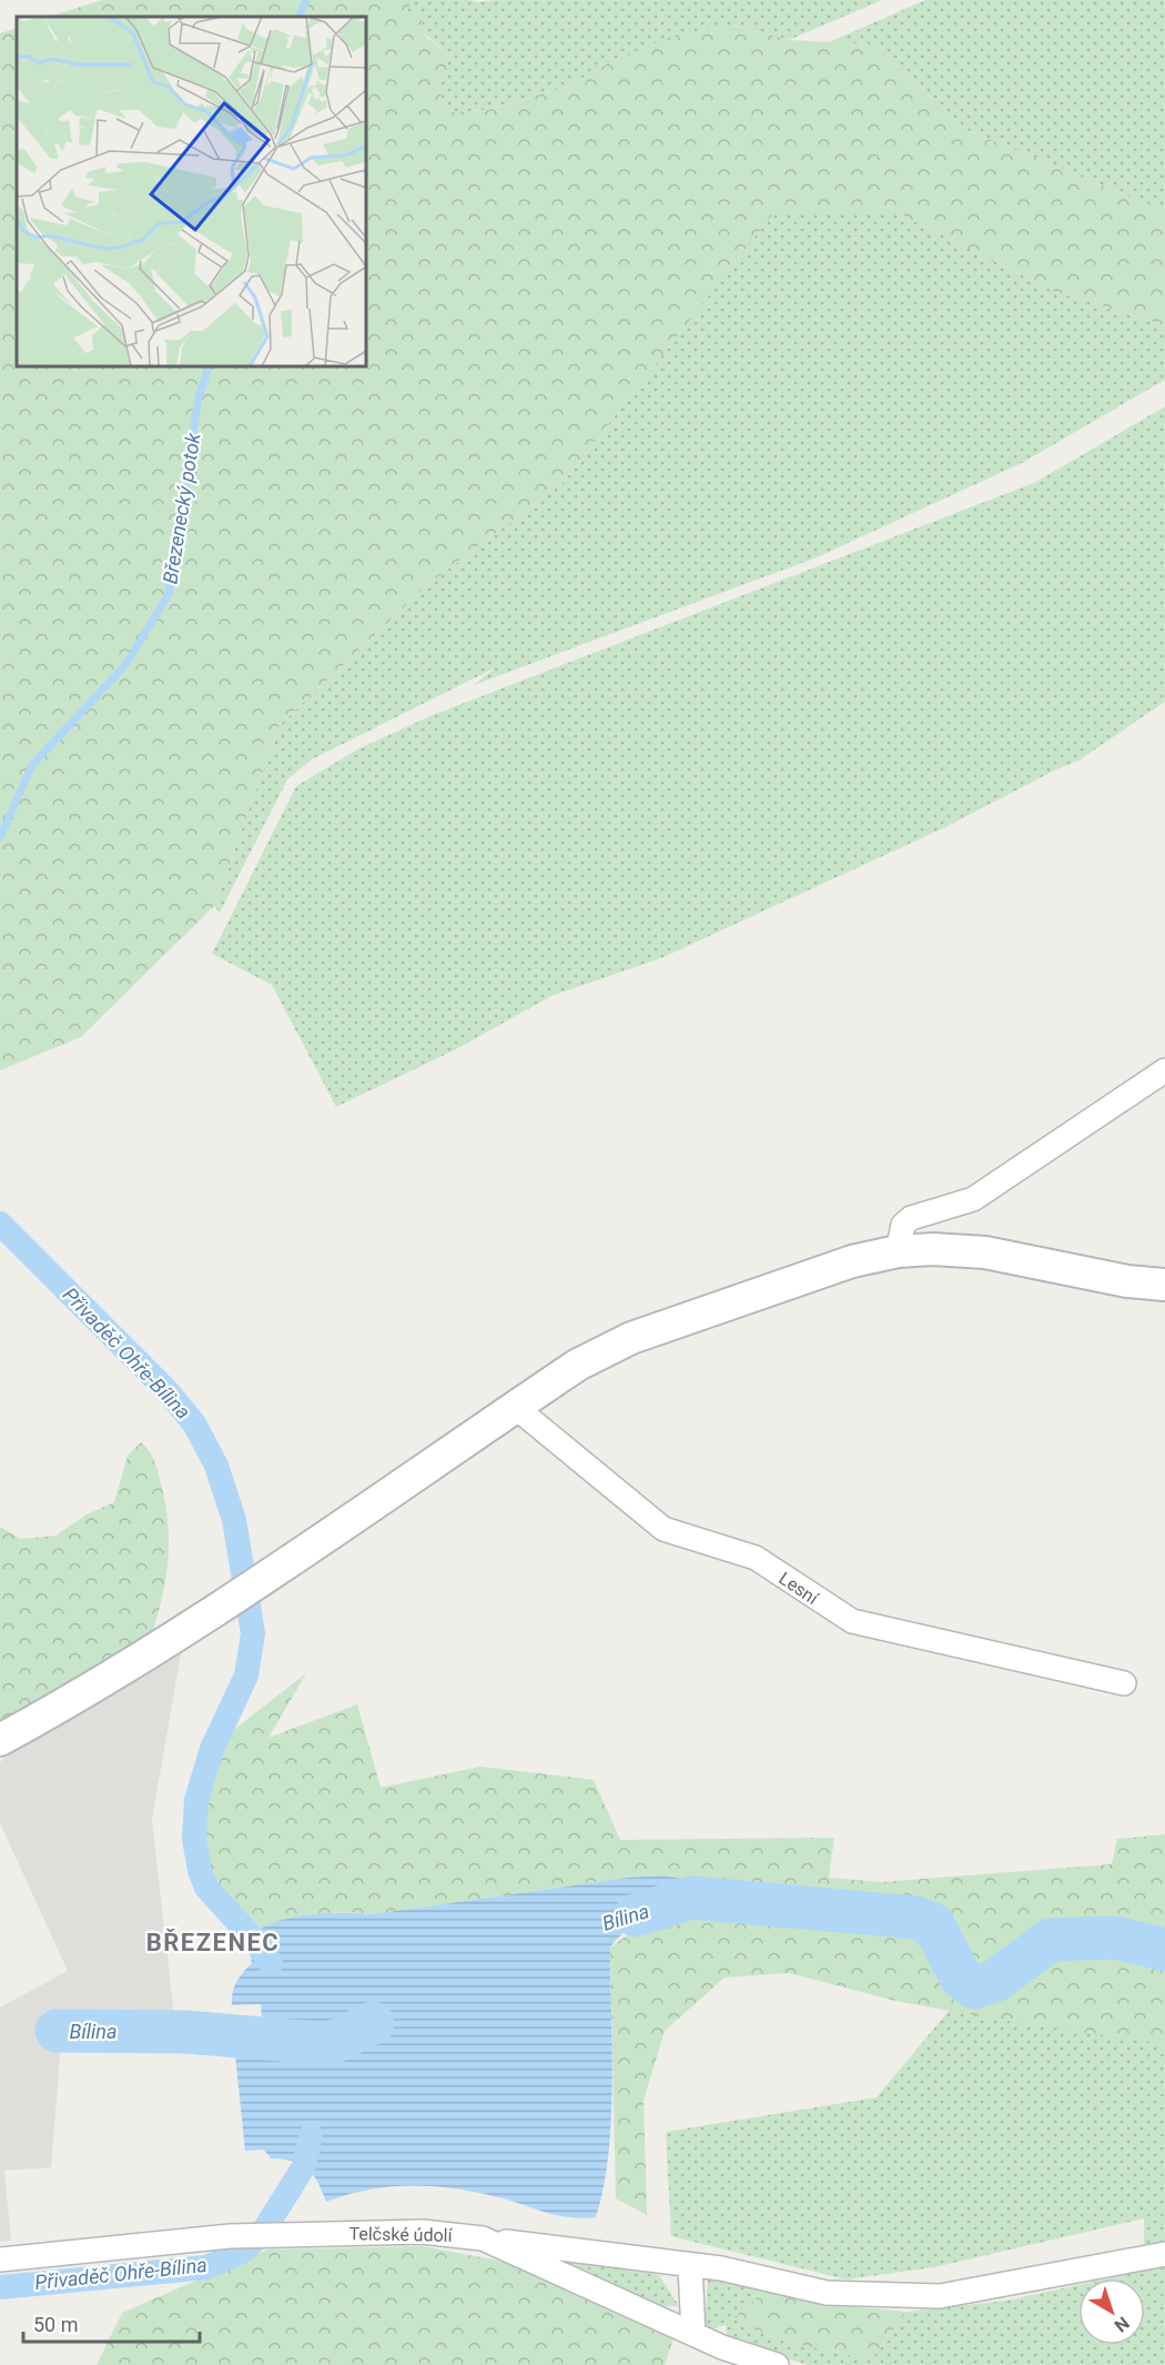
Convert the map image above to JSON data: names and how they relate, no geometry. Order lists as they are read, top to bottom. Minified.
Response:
{"streets":{"street":["Lesní","Telčské údolí"]},"districts":["BŘEZENEC"],"water":["Březenecký potok","Přivaděč Ohře-Bílina","Bílina"],"scale_bar":"50 m","north":"bottom right"}
